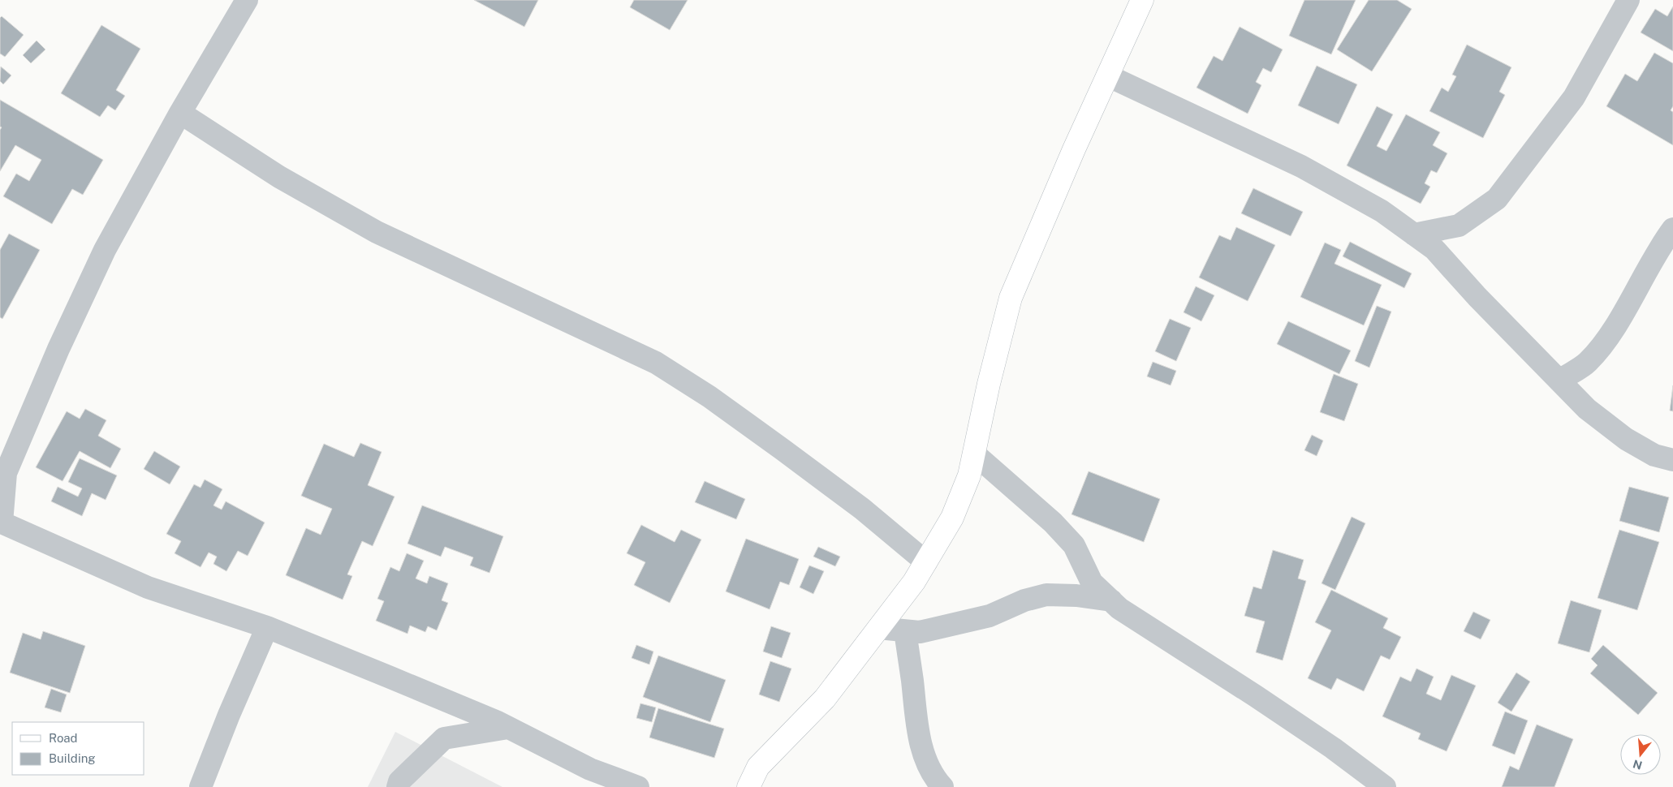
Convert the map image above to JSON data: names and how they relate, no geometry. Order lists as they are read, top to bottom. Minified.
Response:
{"legend":["Road","Building"],"north":"bottom"}
